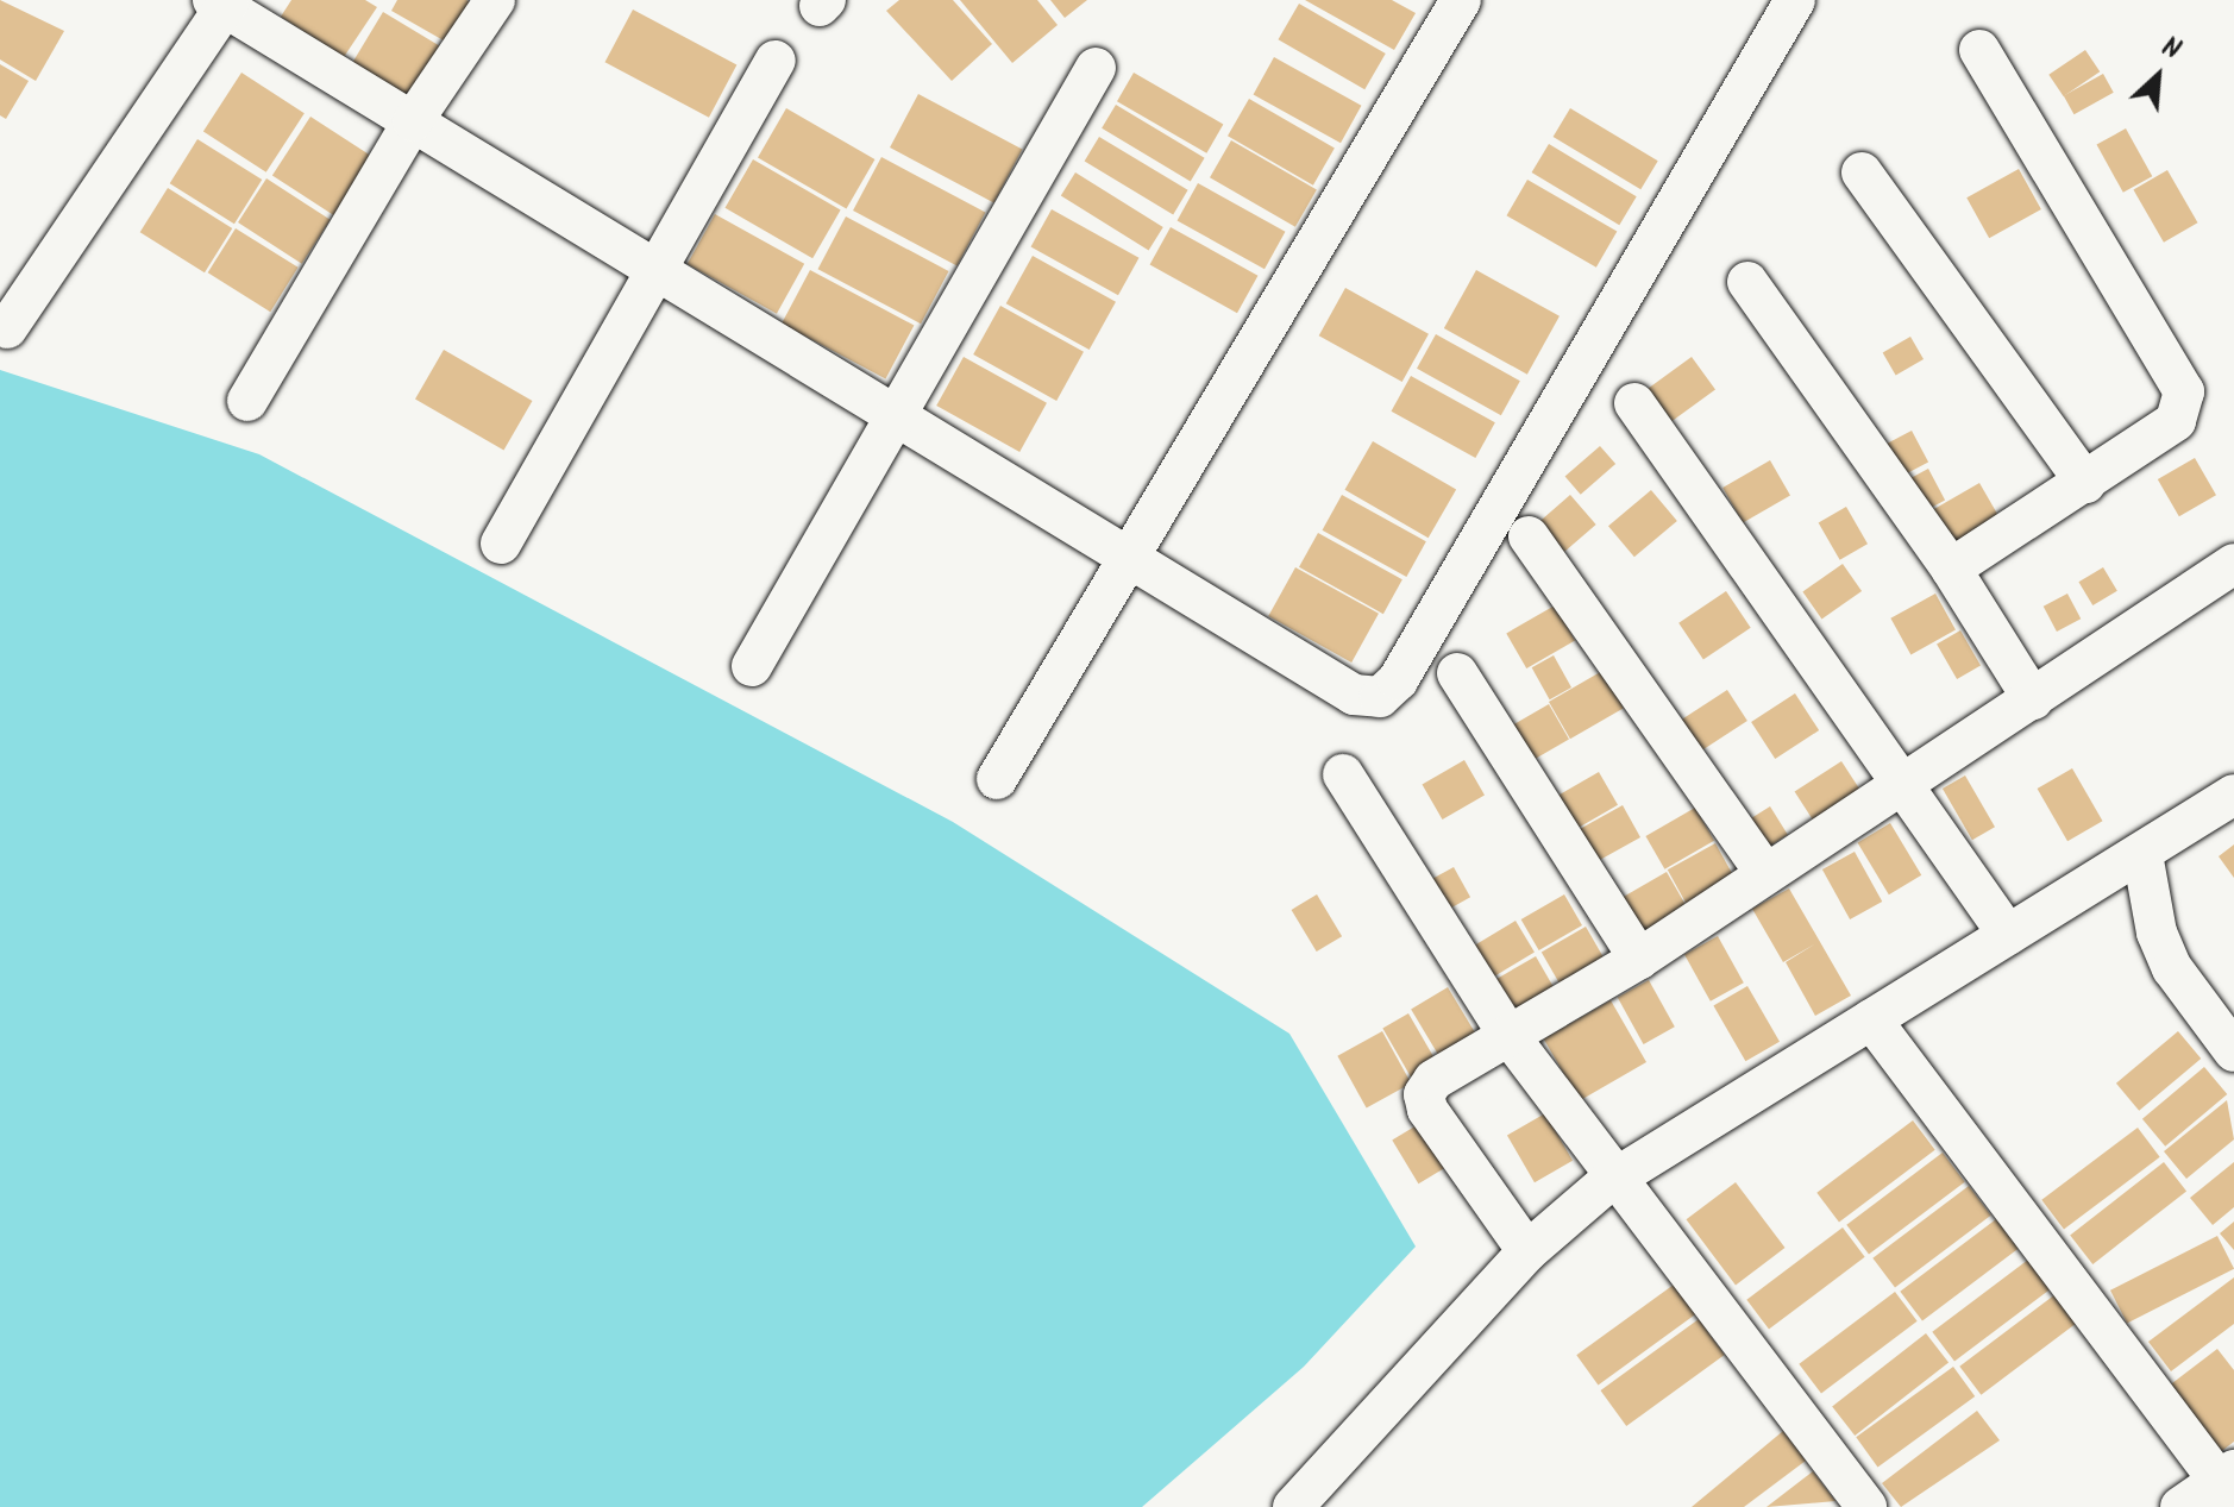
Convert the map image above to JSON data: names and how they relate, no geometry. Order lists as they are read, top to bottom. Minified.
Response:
{"north":"top right"}
